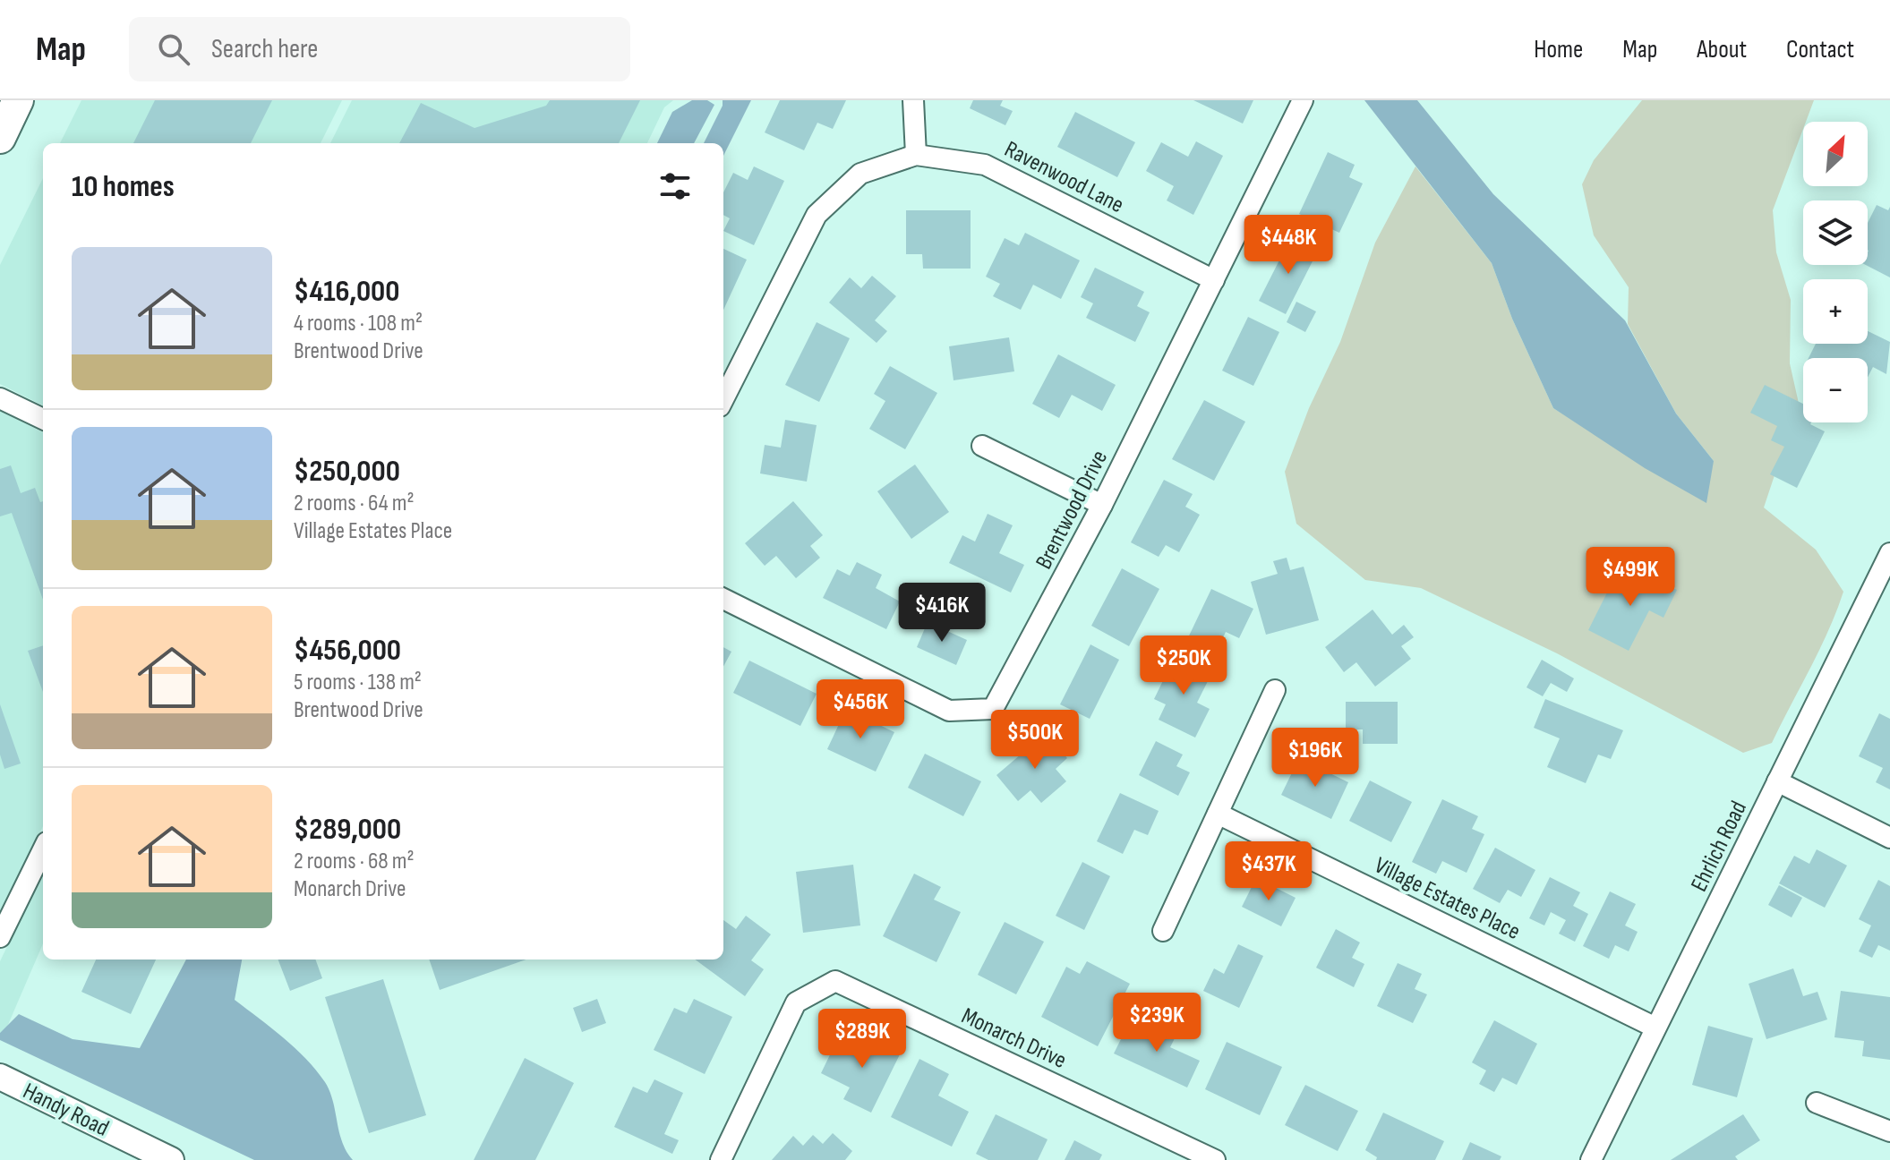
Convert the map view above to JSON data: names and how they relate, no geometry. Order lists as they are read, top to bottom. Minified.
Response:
{"streets":{"street":["Ravenwood Lane","Brentwood Drive","Ehrlich Road","Village Estates Place","Monarch Drive","Handy Road"]},"crossings":[["Ravenwood Lane","Brentwood Drive"],["Ehrlich Road","Village Estates Place"]],"north":"top right","page":{"header":"Map","search":"Search here","nav":["Home","Map","About","Contact"],"map_buttons":["+","−"],"heading":"10 homes","price":["$448K","$499K","$416K","$250K","$456K","$500K","$196K","$437K","$239K","$289K"],"list":[{"name":"$416,000","note":"4 rooms · 108 m² · Brentwood Drive"},{"name":"$250,000","note":"2 rooms · 64 m² · Village Estates Place"},{"name":"$456,000","note":"5 rooms · 138 m² · Brentwood Drive"},{"name":"$289,000","note":"2 rooms · 68 m² · Monarch Drive"}]}}
